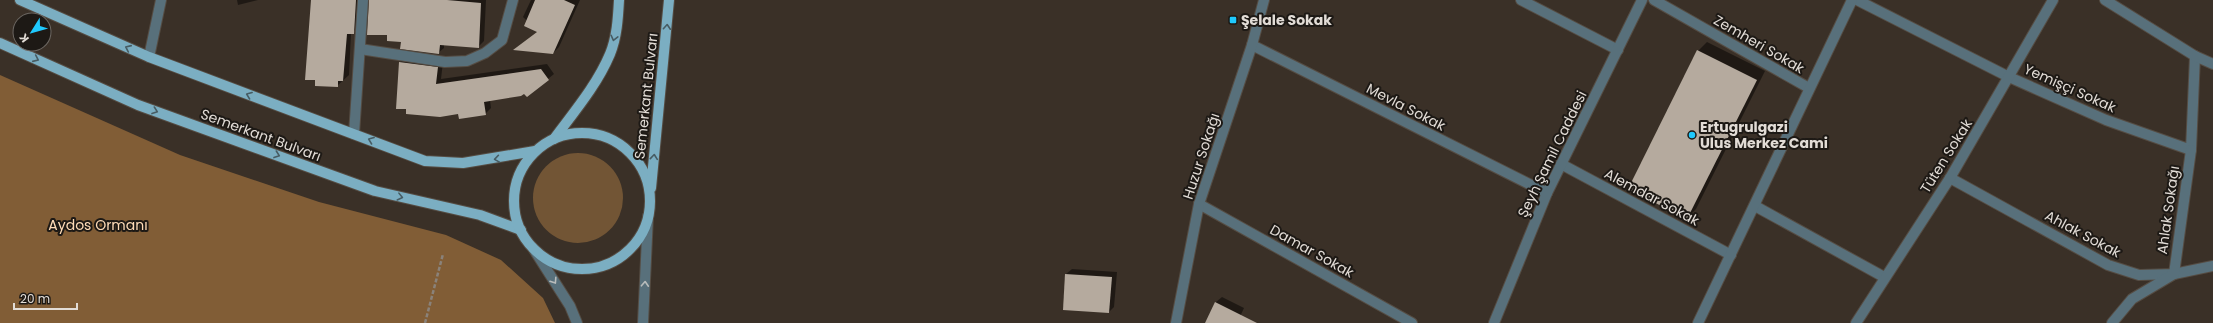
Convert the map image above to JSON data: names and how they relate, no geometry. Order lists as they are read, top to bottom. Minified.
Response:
{"streets":{"main road":["Semerkant Bulvarı"],"street":["Zemheri Sokak","Yemişçi Sokak","Mevla Sokak","Şeyh Şamil Caddesi","Huzur Sokağı","Tüten Sokak","Alemdar Sokak","Ahlak Sokağı","Ahlak Sokak","Damar Sokak"]},"crossings":[["Yemişçi Sokak","Tüten Sokak"],["Yemişçi Sokak","Ahlak Sokağı"],["Mevla Sokak","Şeyh Şamil Caddesi"],["Mevla Sokak","Huzur Sokağı"],["Şeyh Şamil Caddesi","Alemdar Sokak"],["Huzur Sokağı","Damar Sokak"],["Tüten Sokak","Ahlak Sokak"],["Ahlak Sokağı","Ahlak Sokak"]],"parks":["Aydos Ormanı"],"places":{"transit":["Şelale Sokak"],"other":["Ertugrulgazi Ulus Merkez Cami"]},"scale_bar":"20 m","north":"bottom left"}
